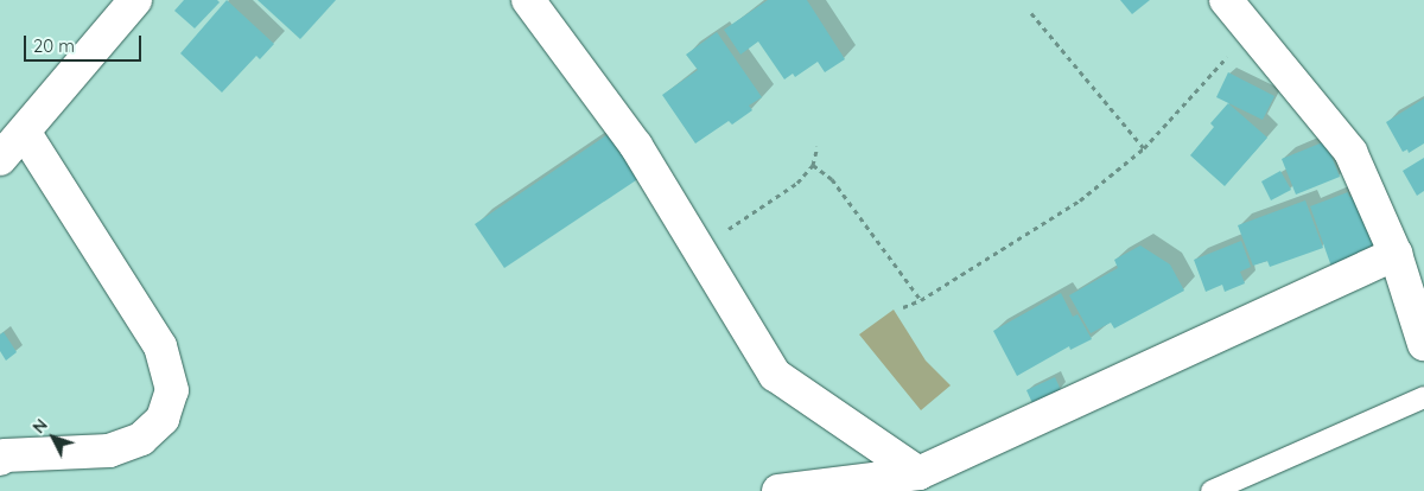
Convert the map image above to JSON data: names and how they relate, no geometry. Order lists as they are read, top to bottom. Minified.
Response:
{"scale_bar":"20 m","north":"top left"}
